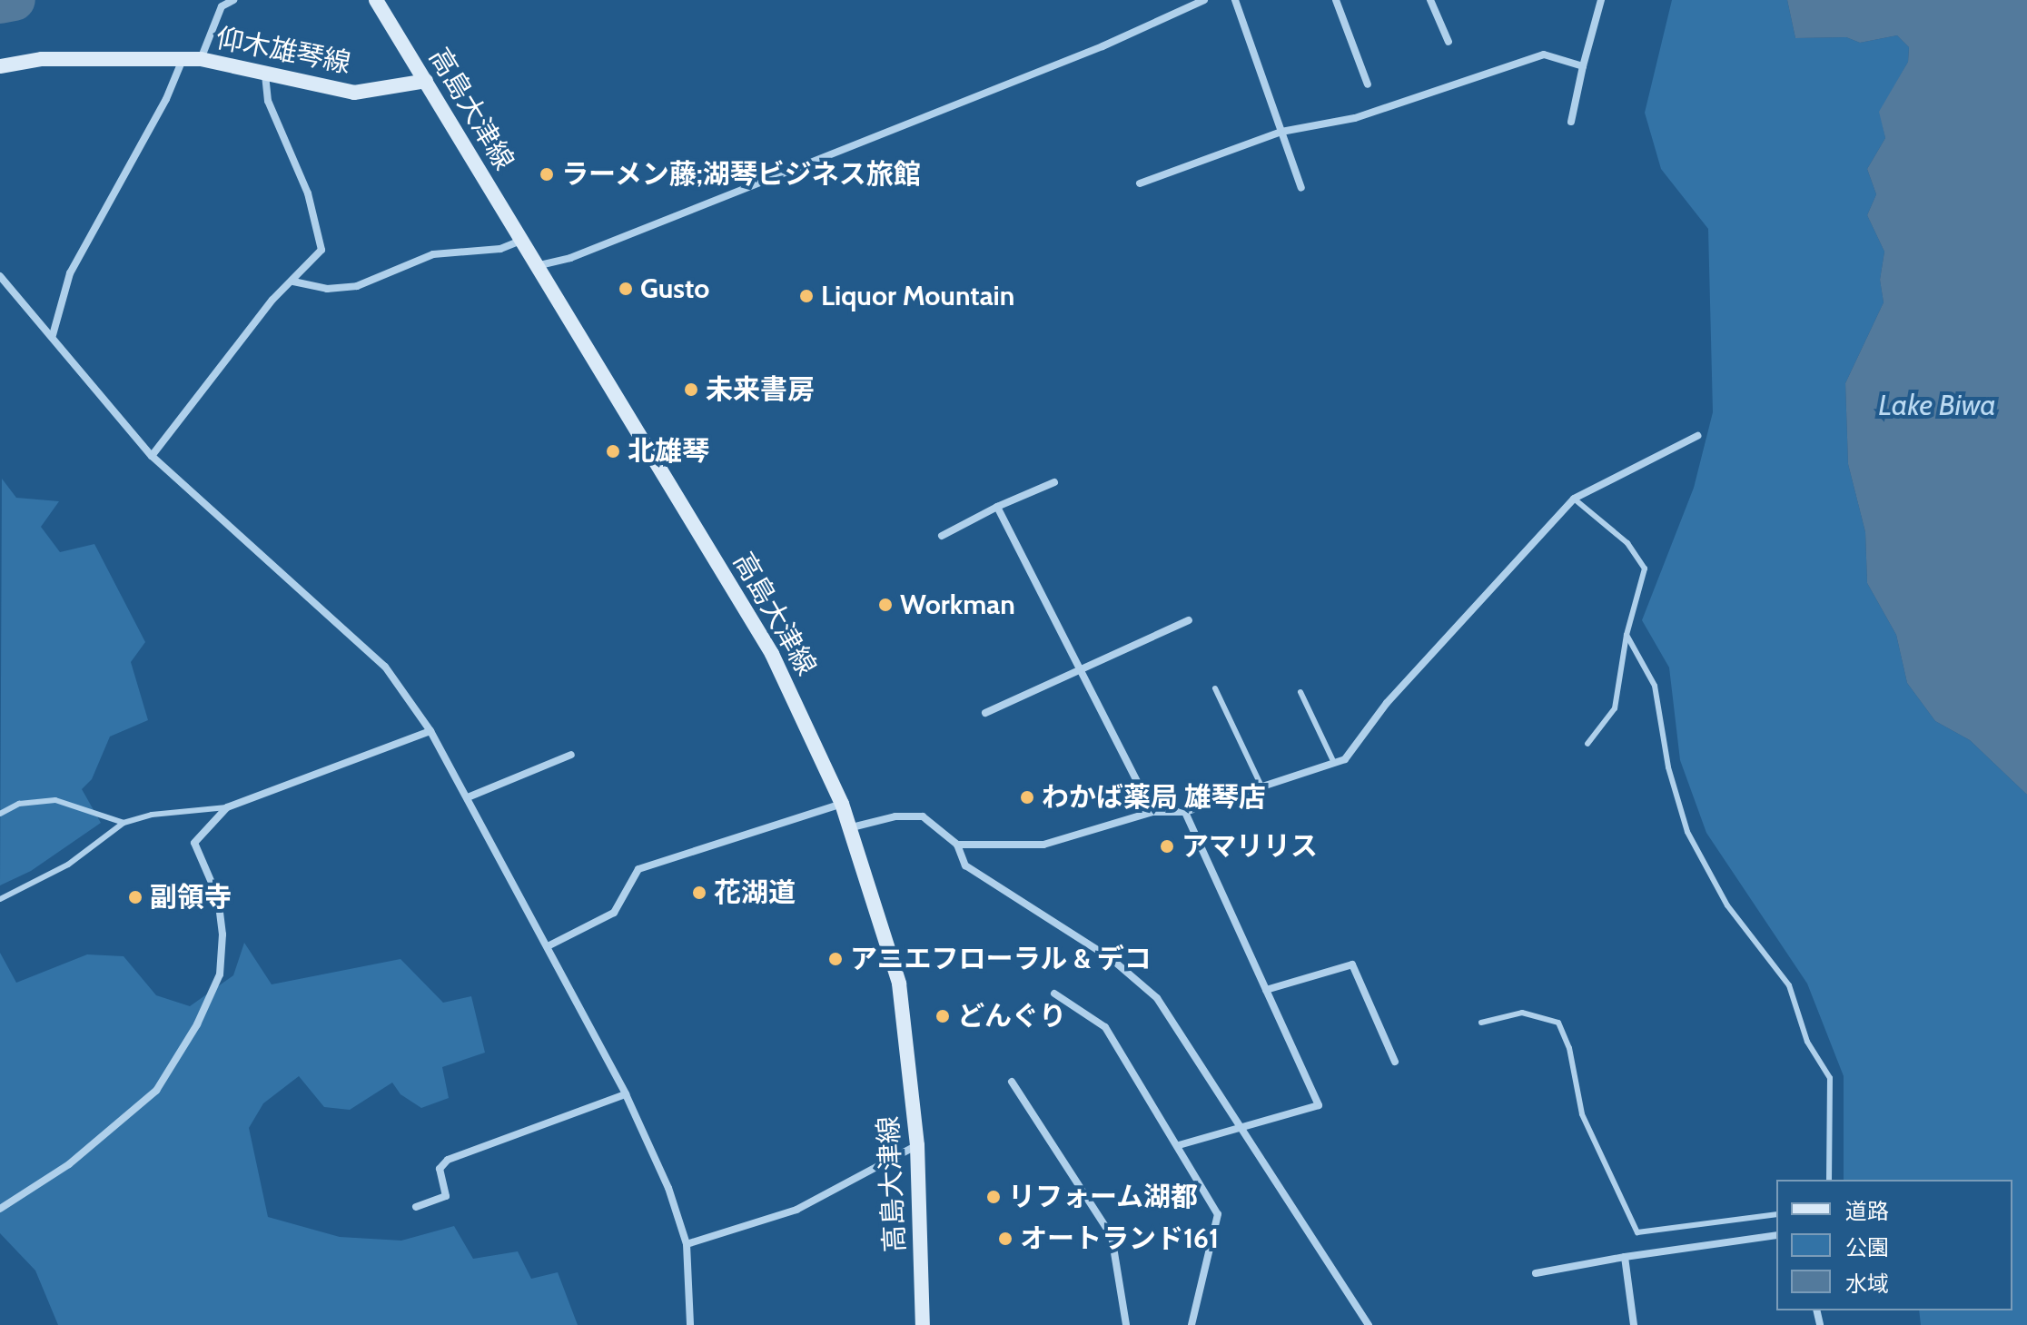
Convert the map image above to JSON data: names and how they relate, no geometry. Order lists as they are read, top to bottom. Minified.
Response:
{"streets":{"main road":["仰木雄琴線","高島大津線"]},"crossings":[["仰木雄琴線","高島大津線"]],"water":["Lake Biwa"],"places":["ラーメン藤;湖琴ビジネス旅館","Gusto","Liquor Mountain","未来書房","北雄琴","Workman","わかば薬局 雄琴店","アマリリス","花湖道","副領寺","アニエフローラル & デコ","どんぐり","リフォーム湖都","オートランド161"],"legend":["道路","公園","水域"]}
